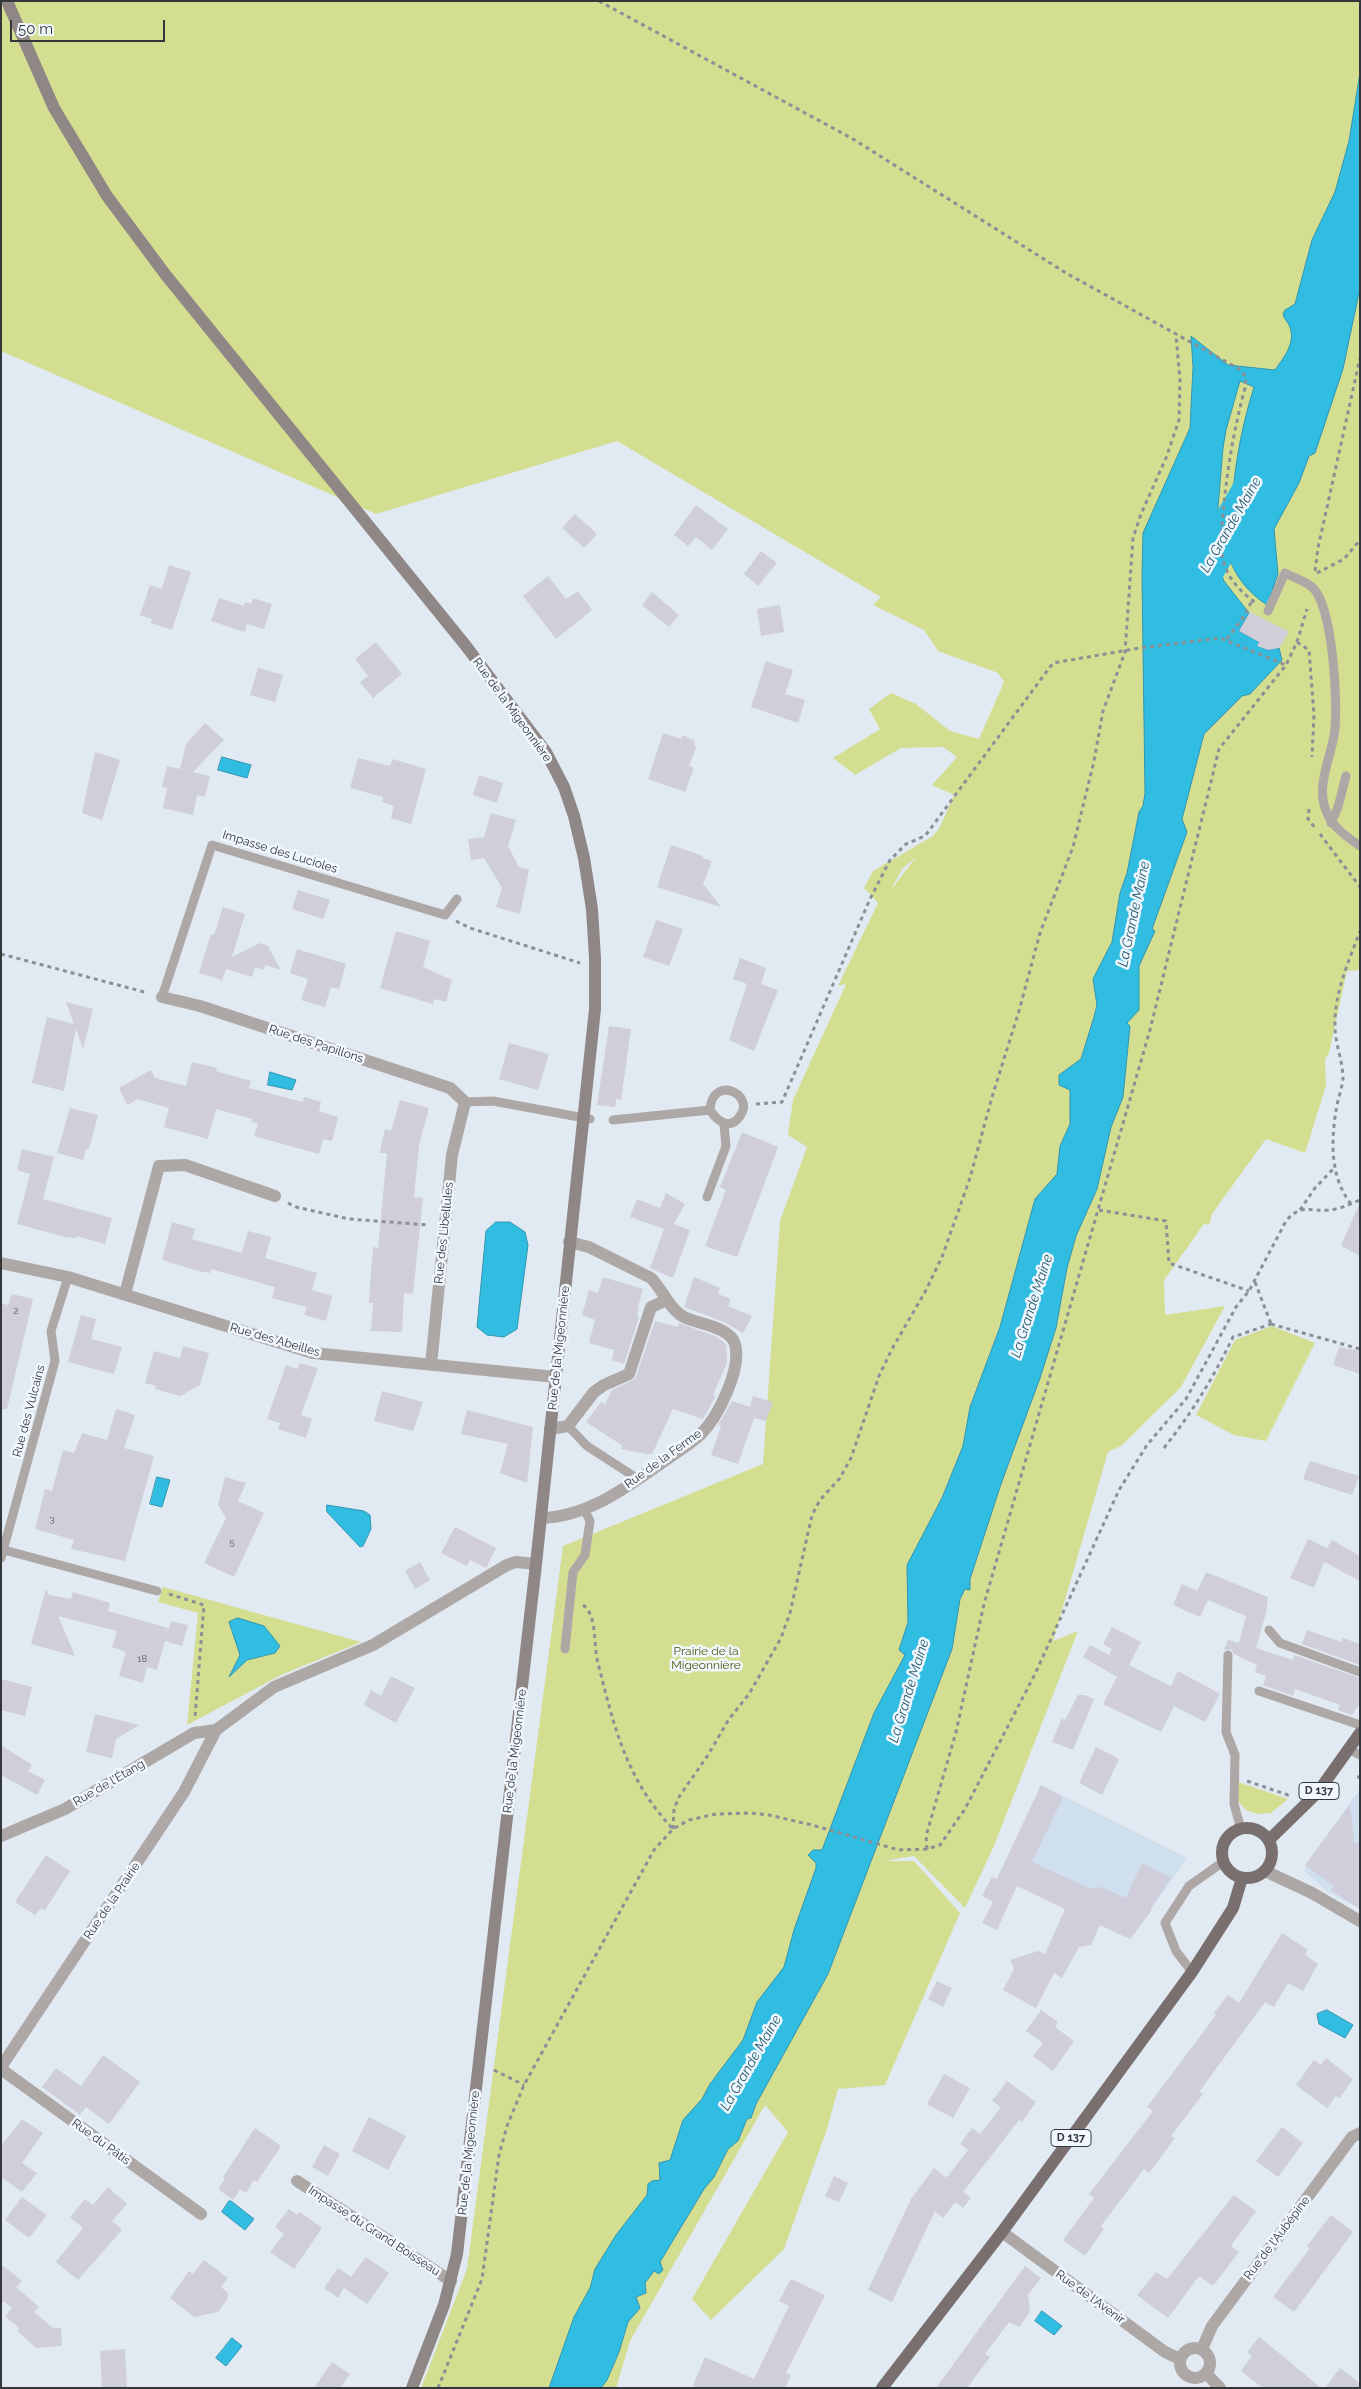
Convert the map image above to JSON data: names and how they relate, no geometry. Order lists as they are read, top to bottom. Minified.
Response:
{"streets":{"main road":["D 137"],"street":["Rue de la Migeonnière","Rue des Papillons","Rue des Libellules","Rue des Abeilles","Rue de la Ferme","Rue de l'Étang","Rue de la Prairie","Rue du Pâtis","Impasse du Grand Boisseau","Rue de l'Aubépine","Rue de l'Avenir"],"lane":["Impasse des Lucioles","Rue des Vulcains"]},"crossings":[["Rue de la Migeonnière","Rue des Abeilles"],["Rue de la Migeonnière","Rue de la Ferme"],["Rue de la Migeonnière","Impasse du Grand Boisseau"],["Impasse des Lucioles","Rue des Papillons"],["Rue des Papillons","Rue des Libellules"],["Rue des Libellules","Rue des Abeilles"],["Rue des Abeilles","Rue des Vulcains"],["Rue de l'Étang","Rue de la Prairie"],["D 137","Rue de l'Avenir"],["Rue de la Prairie","Rue du Pâtis"],["Rue de l'Aubépine","Rue de l'Avenir"]],"water":["La Grande Maine"],"parks":["Prairie de la Migeonnière"],"house_numbers":["2","3","5","18"],"scale_bar":"50 m"}
